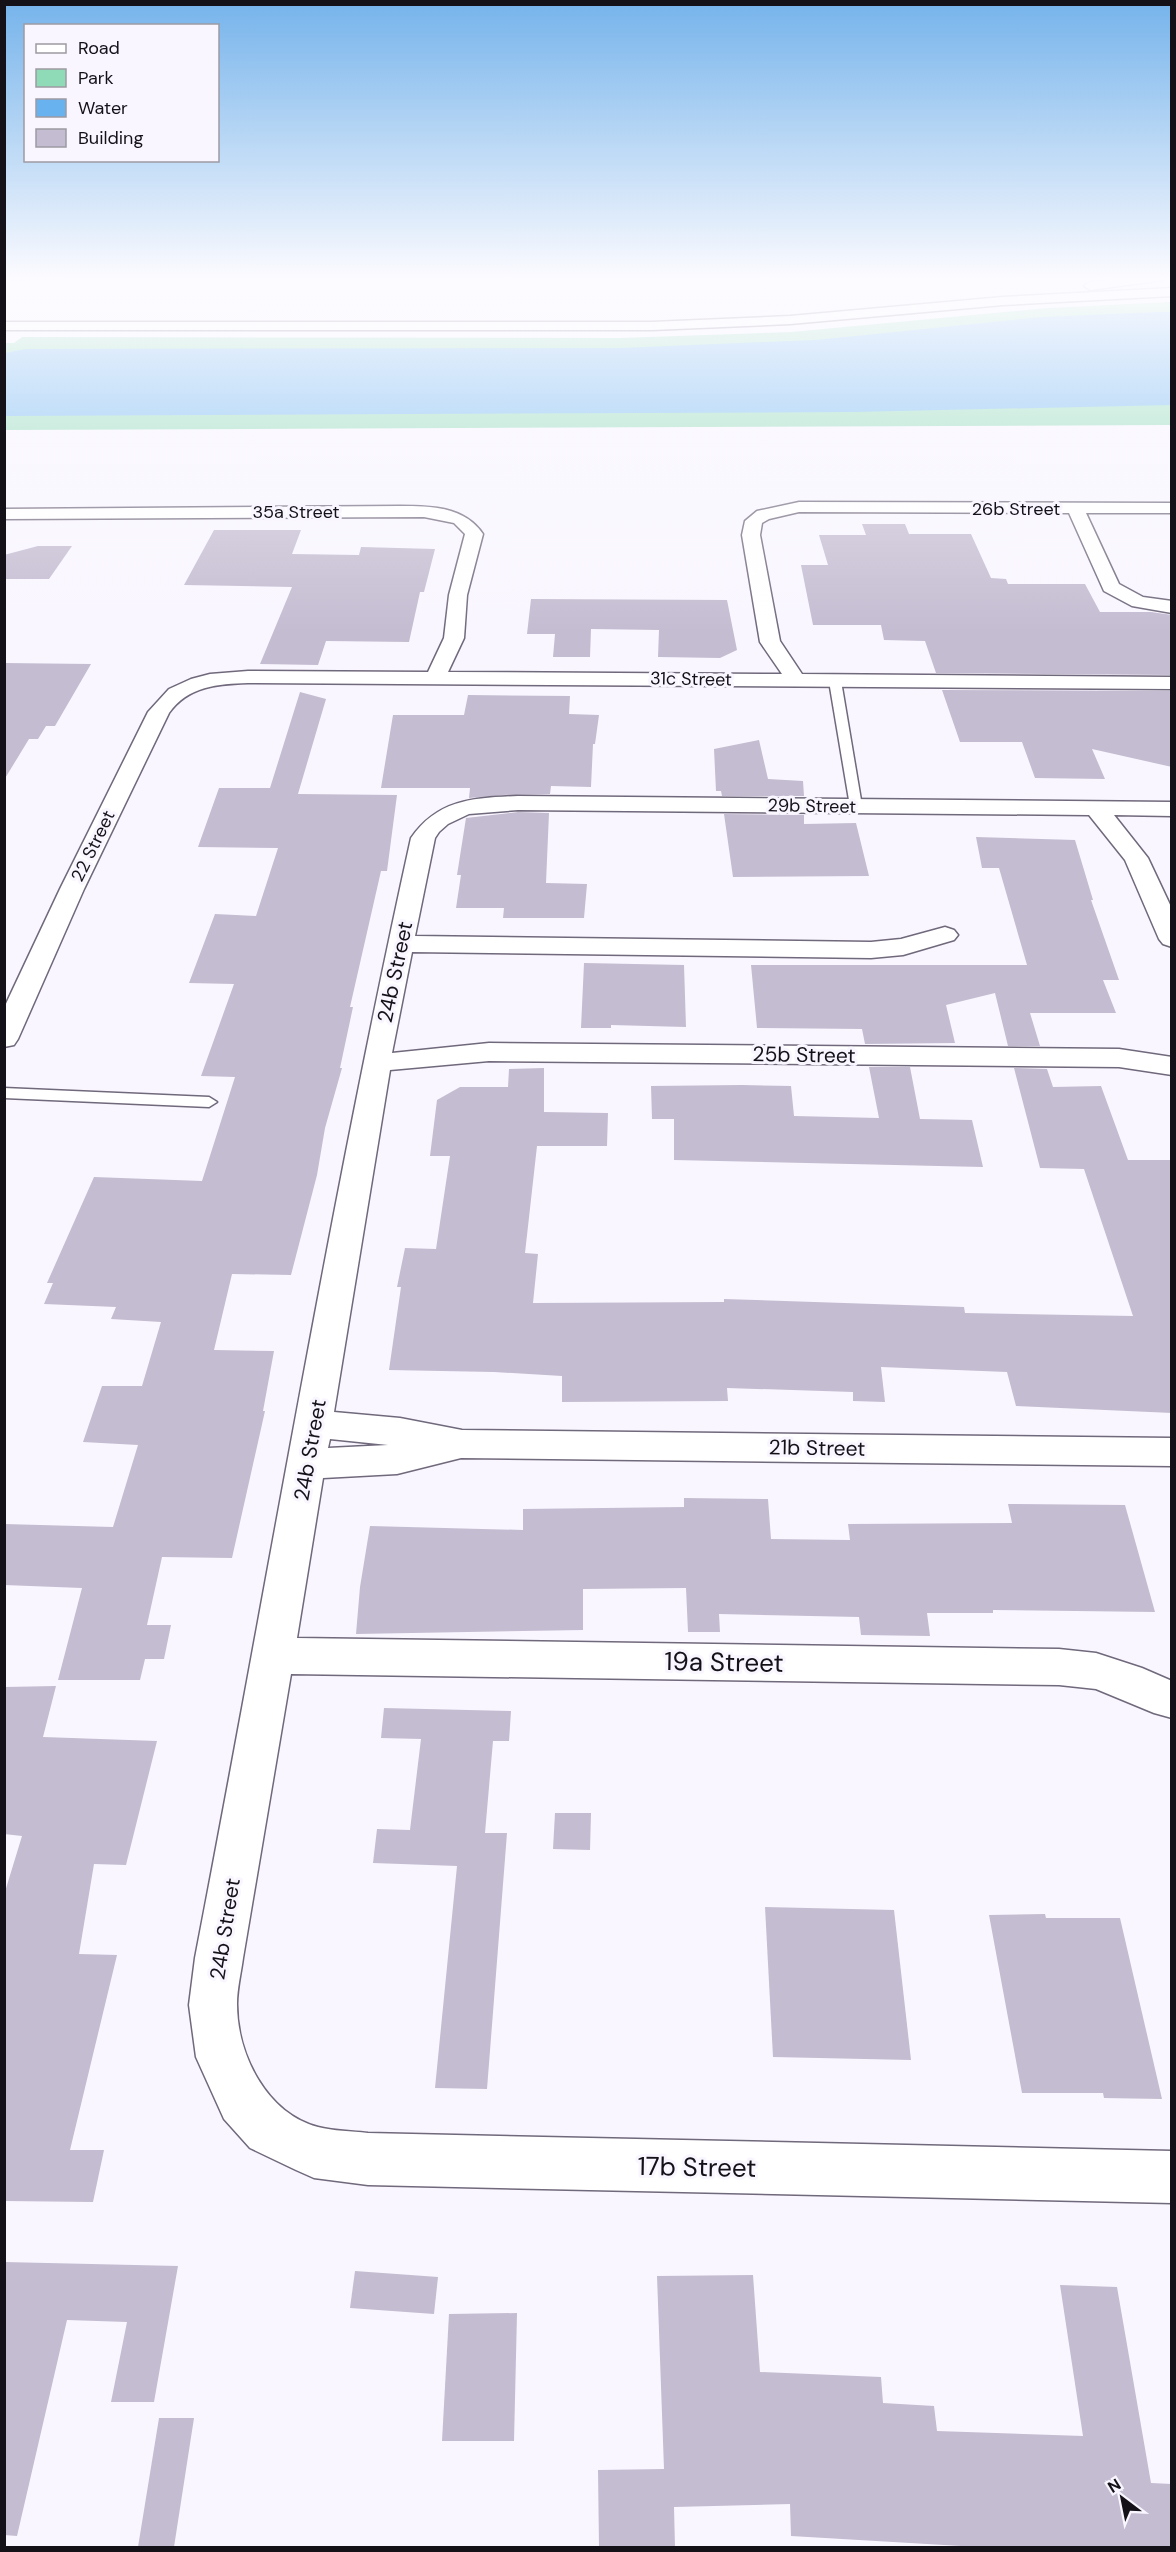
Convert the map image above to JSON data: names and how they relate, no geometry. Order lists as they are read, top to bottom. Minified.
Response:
{"streets":{"street":["26b Street","35a Street","31c Street","29b Street","22 Street","24b Street","25b Street","21b Street","19a Street","17b Street"]},"crossings":[["26b Street","31c Street"],["35a Street","31c Street"],["31c Street","22 Street"],["29b Street","24b Street"],["24b Street","25b Street"],["24b Street","21b Street"],["24b Street","19a Street"],["24b Street","17b Street"]],"legend":["Road","Park","Water","Building"],"north":"top left"}
